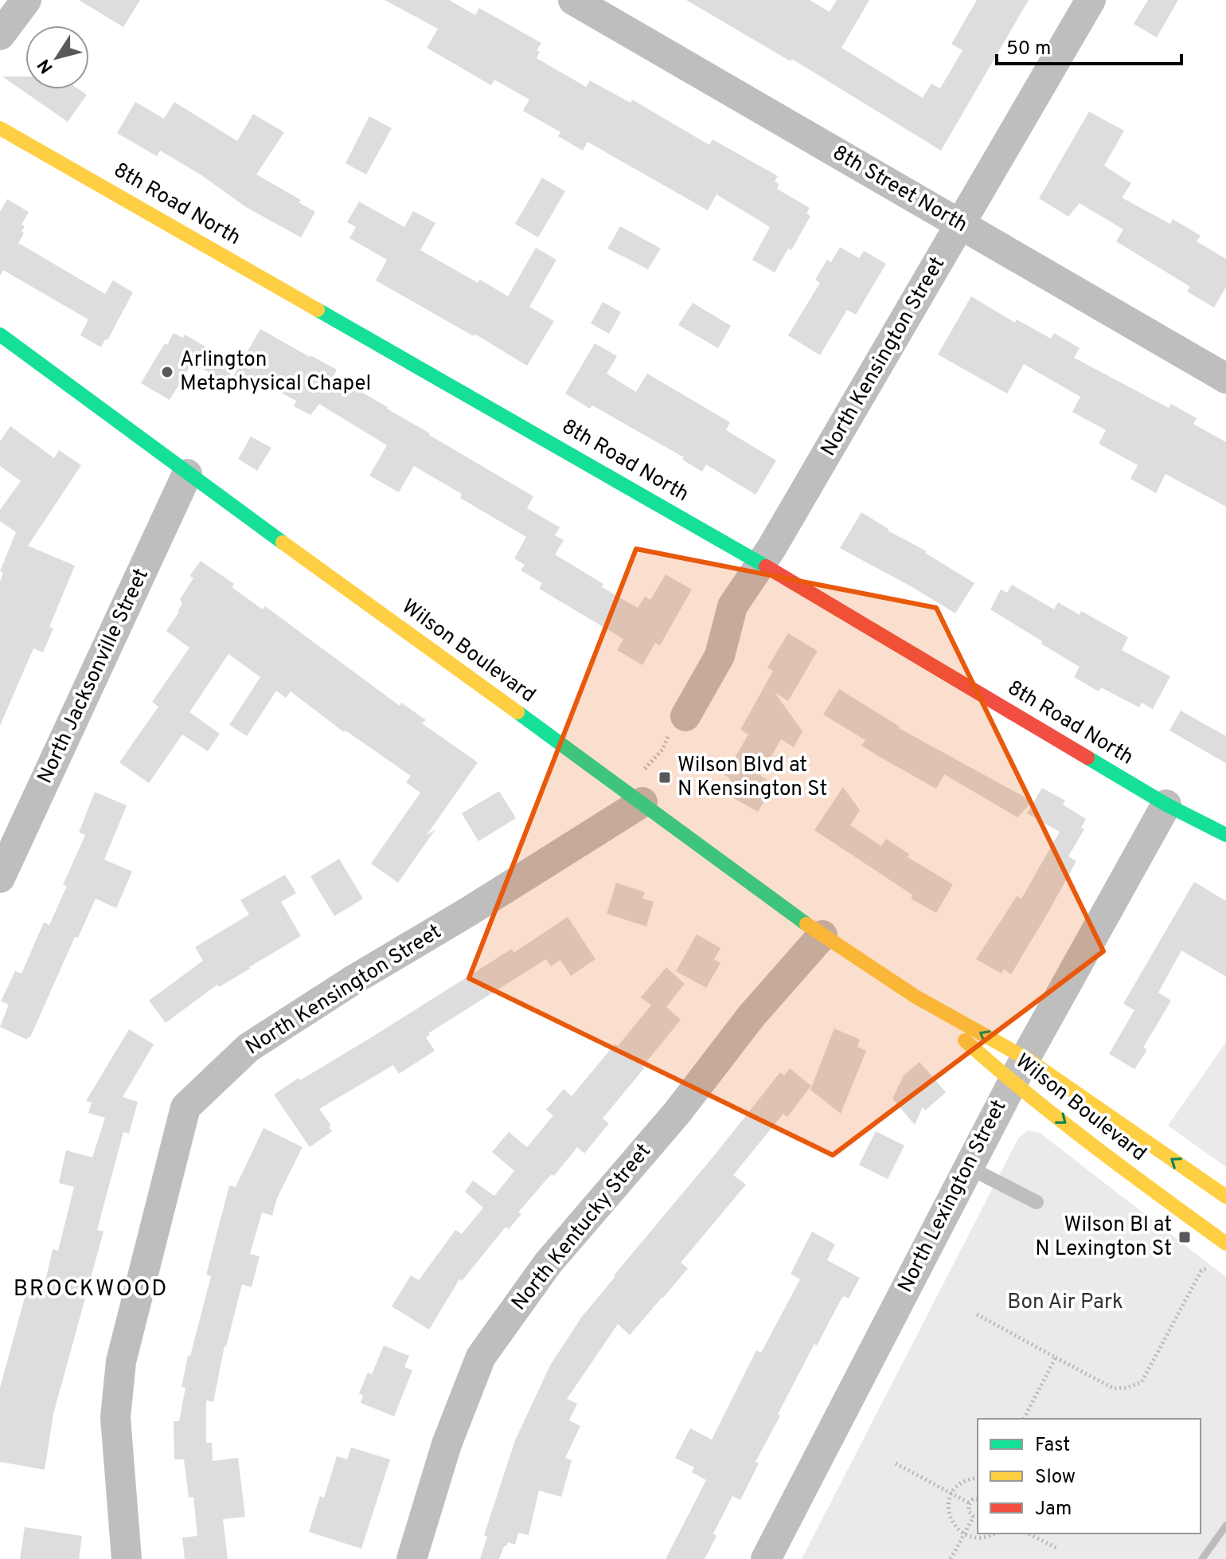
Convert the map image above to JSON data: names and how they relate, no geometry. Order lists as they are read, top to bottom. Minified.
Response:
{"streets":{"main road":["8th Road North","Wilson Boulevard"],"street":["8th Street North","North Kensington Street","North Jacksonville Street","North Lexington Street","North Kentucky Street"]},"crossings":[["8th Street North","North Kensington Street"],["8th Road North","North Kensington Street"],["8th Road North","North Lexington Street"],["North Kensington Street","Wilson Boulevard"],["Wilson Boulevard","North Jacksonville Street"],["Wilson Boulevard","North Lexington Street"],["Wilson Boulevard","North Kentucky Street"]],"districts":["BROCKWOOD"],"parks":["Bon Air Park"],"places":{"other":["Arlington Metaphysical Chapel"],"transit":["Wilson Blvd at N Kensington St","Wilson Bl at N Lexington St"]},"legend":["Fast","Slow","Jam"],"scale_bar":"50 m","north":"bottom left"}
